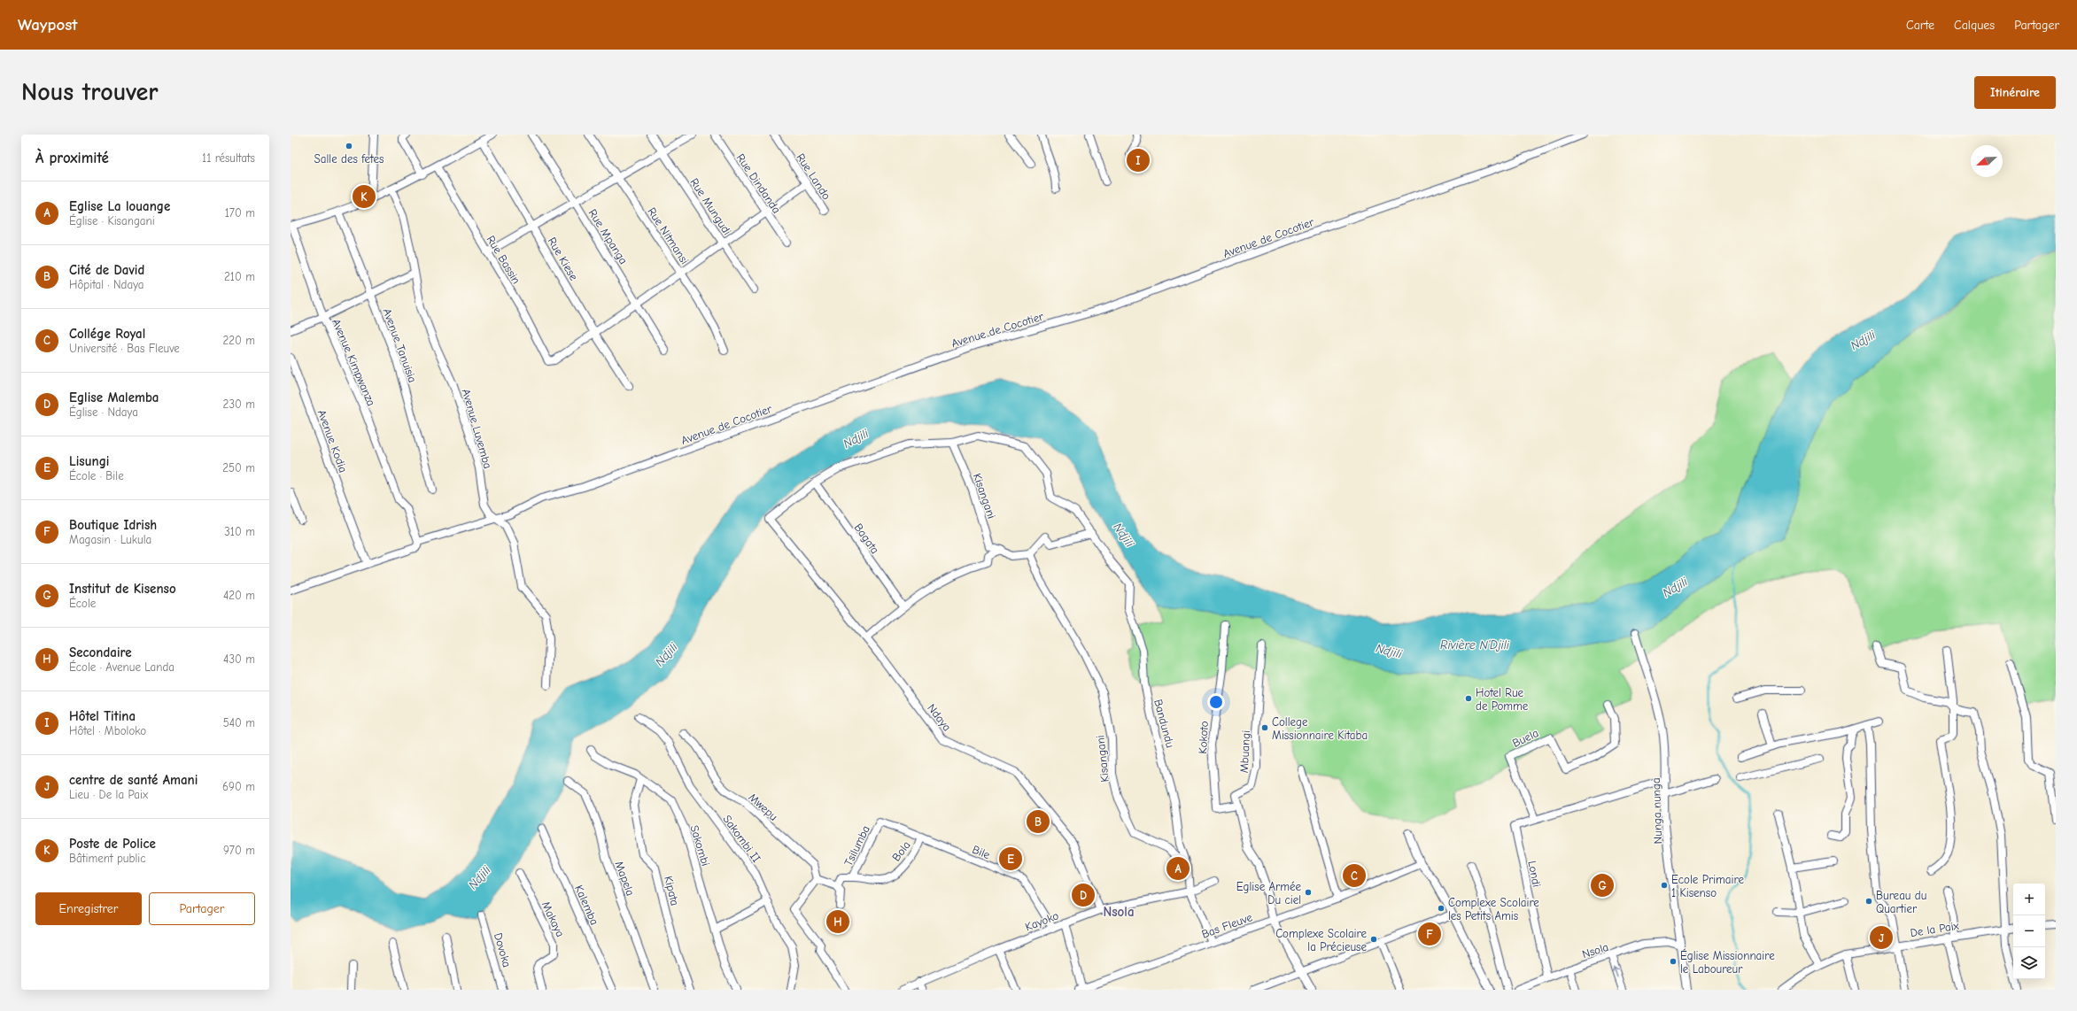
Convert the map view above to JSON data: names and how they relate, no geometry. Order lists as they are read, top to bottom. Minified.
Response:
{"streets":{"street":["Rue Lando","Rue Dindanda","Rue Mungudi","Rue Nitmansi","Rue Mpanga","Avenue de Cocotier","Rue Kiese","Rue Bassin","Avenue Tanuisia","Avenue Kimpwanza","Avenue Luvemba","Avenue Kodia","Kisangani","Bagata","Ndaya","Bandundu","Kokoto","Buela","Mbuangi","Mwepu","Nunga nunga","Sakombi II","Sakombi","Tsilumba","Bola","Bile","Londi","Mapela","Kipata","Kalemba","Makaya","Kayoko","Bas Fleuve","De la Paix","Dovoka","Nsola"]},"crossings":[["Avenue de Cocotier","Avenue Kimpwanza"],["Avenue de Cocotier","Avenue Luvemba"],["Avenue de Cocotier","Avenue Kodia"],["Rue Kiese","Rue Bassin"],["Kisangani","Bandundu"],["Bagata","Ndaya"],["Ndaya","Kayoko"],["Kokoto","Mbuangi"],["Buela","Londi"],["Nunga nunga","Nsola"],["Sakombi","Kipata"],["Tsilumba","Bola"],["Tsilumba","Bile"],["Bola","Bile"],["Bile","Kayoko"],["Londi","Nsola"]],"districts":["Nsola"],"water":["Ndjili","Rivière N'Djili"],"places":["Salle des fetes","Hotel Rue de Pomme","College Missionnaire Kitaba","Ecole Primaire 1 Kisenso","Eglise Armée Du ciel","Bureau du Quartier","Complexe Scolaire les Petits Amis","Complexe Scolaire la Précieuse","Église Missionnaire le Laboureur"],"north":"bottom left","page":{"header":"Waypost","nav":["Carte","Calques","Partager"],"buttons":["Itinéraire",["Enregistrer","Partager"]],"title":"Nous trouver","heading":["À proximité","11 résultats"],"pins":["I","K","B","E","A","C","G","D","H","F","J"],"list":[{"mark":"A","name":"Eglise La louange","note":"Église · Kisangani","value":"170 m"},{"mark":"B","name":"Cité de David","note":"Hôpital · Ndaya","value":"210 m"},{"mark":"C","name":"Collége Royal","note":"Université · Bas Fleuve","value":"220 m"},{"mark":"D","name":"Eglise Malemba","note":"Église · Ndaya","value":"230 m"},{"mark":"E","name":"Lisungi","note":"École · Bile","value":"250 m"},{"mark":"F","name":"Boutique Idrish","note":"Magasin · Lukula","value":"310 m"},{"mark":"G","name":"Institut de Kisenso","note":"École","value":"420 m"},{"mark":"H","name":"Secondaire","note":"École · Avenue Landa","value":"430 m"},{"mark":"I","name":"Hôtel Titina","note":"Hôtel · Mboloko","value":"540 m"},{"mark":"J","name":"centre de santé Amani","note":"Lieu · De la Paix","value":"690 m"},{"mark":"K","name":"Poste de Police","note":"Bâtiment public","value":"970 m"}],"map_buttons":["+","−"]}}
